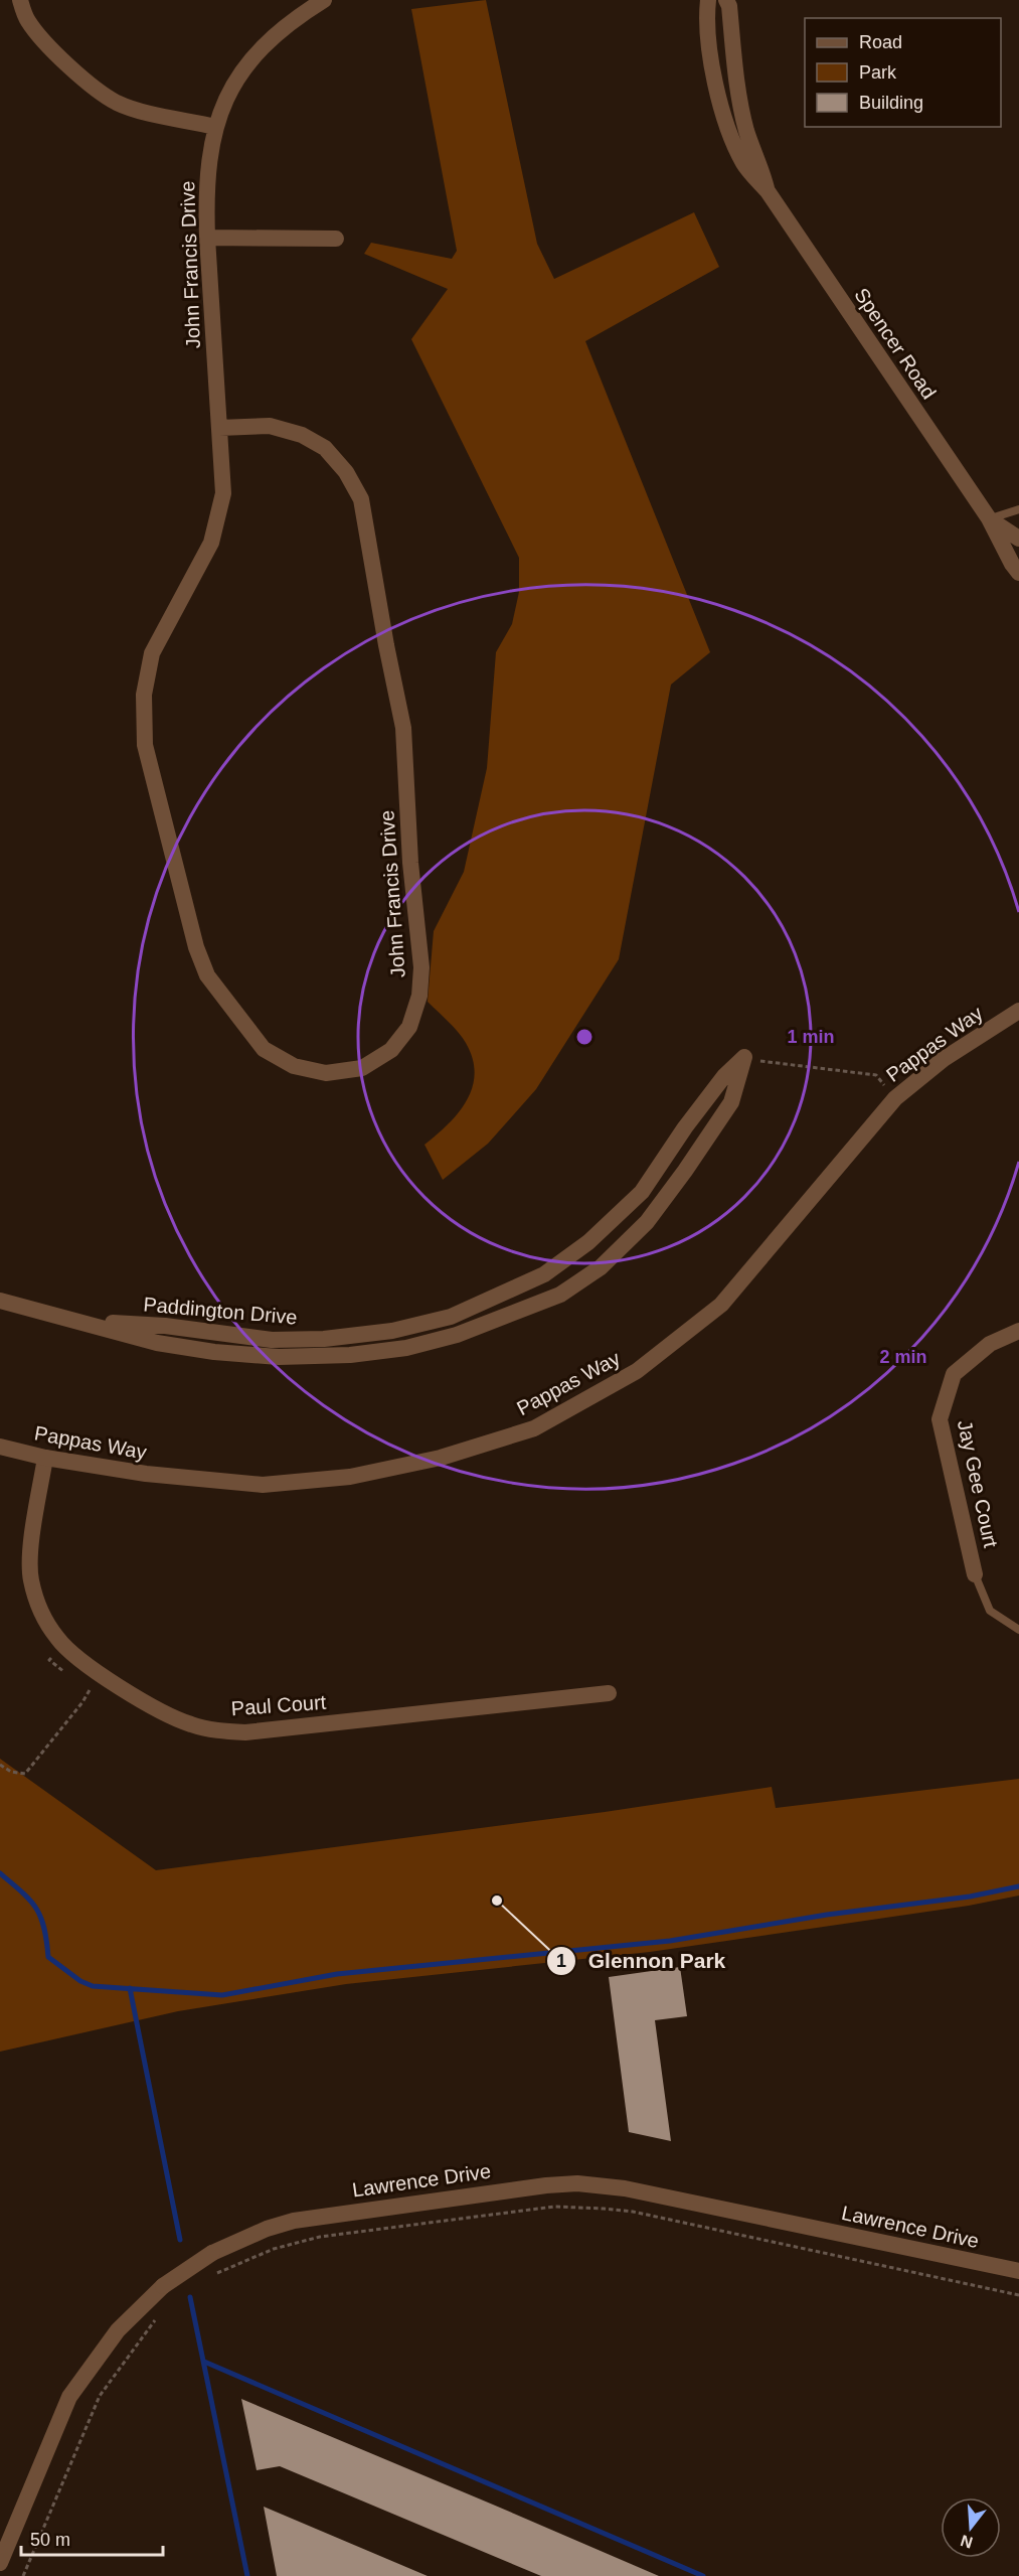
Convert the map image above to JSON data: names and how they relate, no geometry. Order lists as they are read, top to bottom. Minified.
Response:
{"streets":{"street":["John Francis Drive","Spencer Road","Pappas Way","Paddington Drive","Jay Gee Court","Paul Court","Lawrence Drive"]},"crossings":[["Pappas Way","Paul Court"]],"places":["Glennon Park"],"legend":["Road","Park","Building"],"scale_bar":"50 m","north":"bottom","rings":["1 min","2 min"]}
